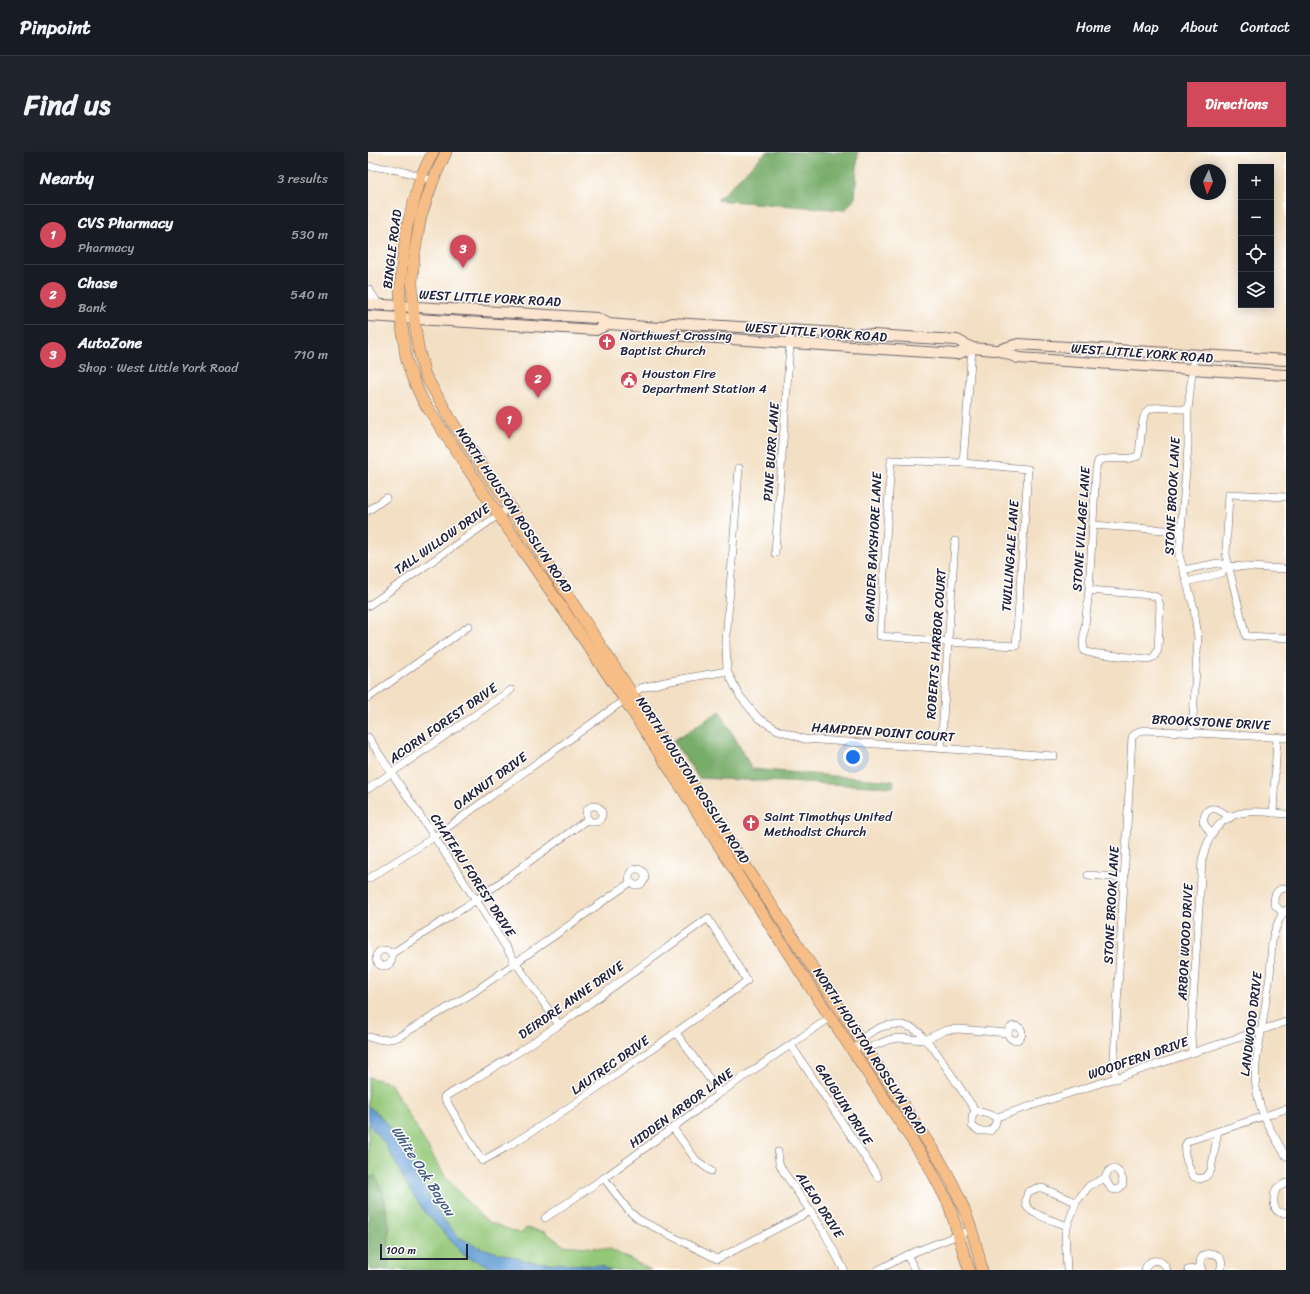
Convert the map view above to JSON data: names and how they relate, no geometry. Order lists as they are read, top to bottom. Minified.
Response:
{"streets":{"main road":["BINGLE ROAD","WEST LITTLE YORK ROAD","NORTH HOUSTON ROSSLYN ROAD"],"street":["PINE BURR LANE","STONE BROOK LANE","STONE VILLAGE LANE","TALL WILLOW DRIVE","GANDER BAYSHORE LANE","TWILLINGALE LANE","ROBERTS HARBOR COURT","BROOKSTONE DRIVE","ACORN FOREST DRIVE","HAMPDEN POINT COURT","OAKNUT DRIVE","CHATEAU FOREST DRIVE","ARBOR WOOD DRIVE","DEIRDRE ANNE DRIVE","LANDWOOD DRIVE","WOODFERN DRIVE","LAUTREC DRIVE","GAUGUIN DRIVE","HIDDEN ARBOR LANE","ALEJO DRIVE"]},"crossings":[["BINGLE ROAD","WEST LITTLE YORK ROAD"],["BINGLE ROAD","NORTH HOUSTON ROSSLYN ROAD"],["WEST LITTLE YORK ROAD","PINE BURR LANE"],["WEST LITTLE YORK ROAD","STONE BROOK LANE"],["WEST LITTLE YORK ROAD","NORTH HOUSTON ROSSLYN ROAD"],["STONE BROOK LANE","STONE VILLAGE LANE"],["STONE BROOK LANE","BROOKSTONE DRIVE"],["STONE BROOK LANE","WOODFERN DRIVE"],["NORTH HOUSTON ROSSLYN ROAD","TALL WILLOW DRIVE"],["NORTH HOUSTON ROSSLYN ROAD","OAKNUT DRIVE"],["NORTH HOUSTON ROSSLYN ROAD","HIDDEN ARBOR LANE"],["GANDER BAYSHORE LANE","TWILLINGALE LANE"],["GANDER BAYSHORE LANE","ROBERTS HARBOR COURT"],["TWILLINGALE LANE","ROBERTS HARBOR COURT"],["ROBERTS HARBOR COURT","HAMPDEN POINT COURT"],["ACORN FOREST DRIVE","CHATEAU FOREST DRIVE"],["HAMPDEN POINT COURT","OAKNUT DRIVE"],["OAKNUT DRIVE","CHATEAU FOREST DRIVE"],["CHATEAU FOREST DRIVE","DEIRDRE ANNE DRIVE"],["ARBOR WOOD DRIVE","WOODFERN DRIVE"],["DEIRDRE ANNE DRIVE","LAUTREC DRIVE"],["LANDWOOD DRIVE","WOODFERN DRIVE"],["GAUGUIN DRIVE","HIDDEN ARBOR LANE"]],"water":["White Oak Bayou"],"places":{"church":["Northwest Crossing Baptist Church","Saint Timothys United Methodist Church"],"public building":["Houston Fire Department Station 4"]},"scale_bar":"100 m","north":"bottom","page":{"header":"Pinpoint","nav":["Home","Map","About","Contact"],"title":"Find us","buttons":"Directions","heading":["Nearby","3 results"],"map_buttons":["+","−"],"list":[{"mark":"1","name":"CVS Pharmacy","note":"Pharmacy","value":"530 m"},{"mark":"2","name":"Chase","note":"Bank","value":"540 m"},{"mark":"3","name":"AutoZone","note":"Shop · West Little York Road","value":"710 m"}],"pins":["3","2","1"],"scale":"100 m"}}
